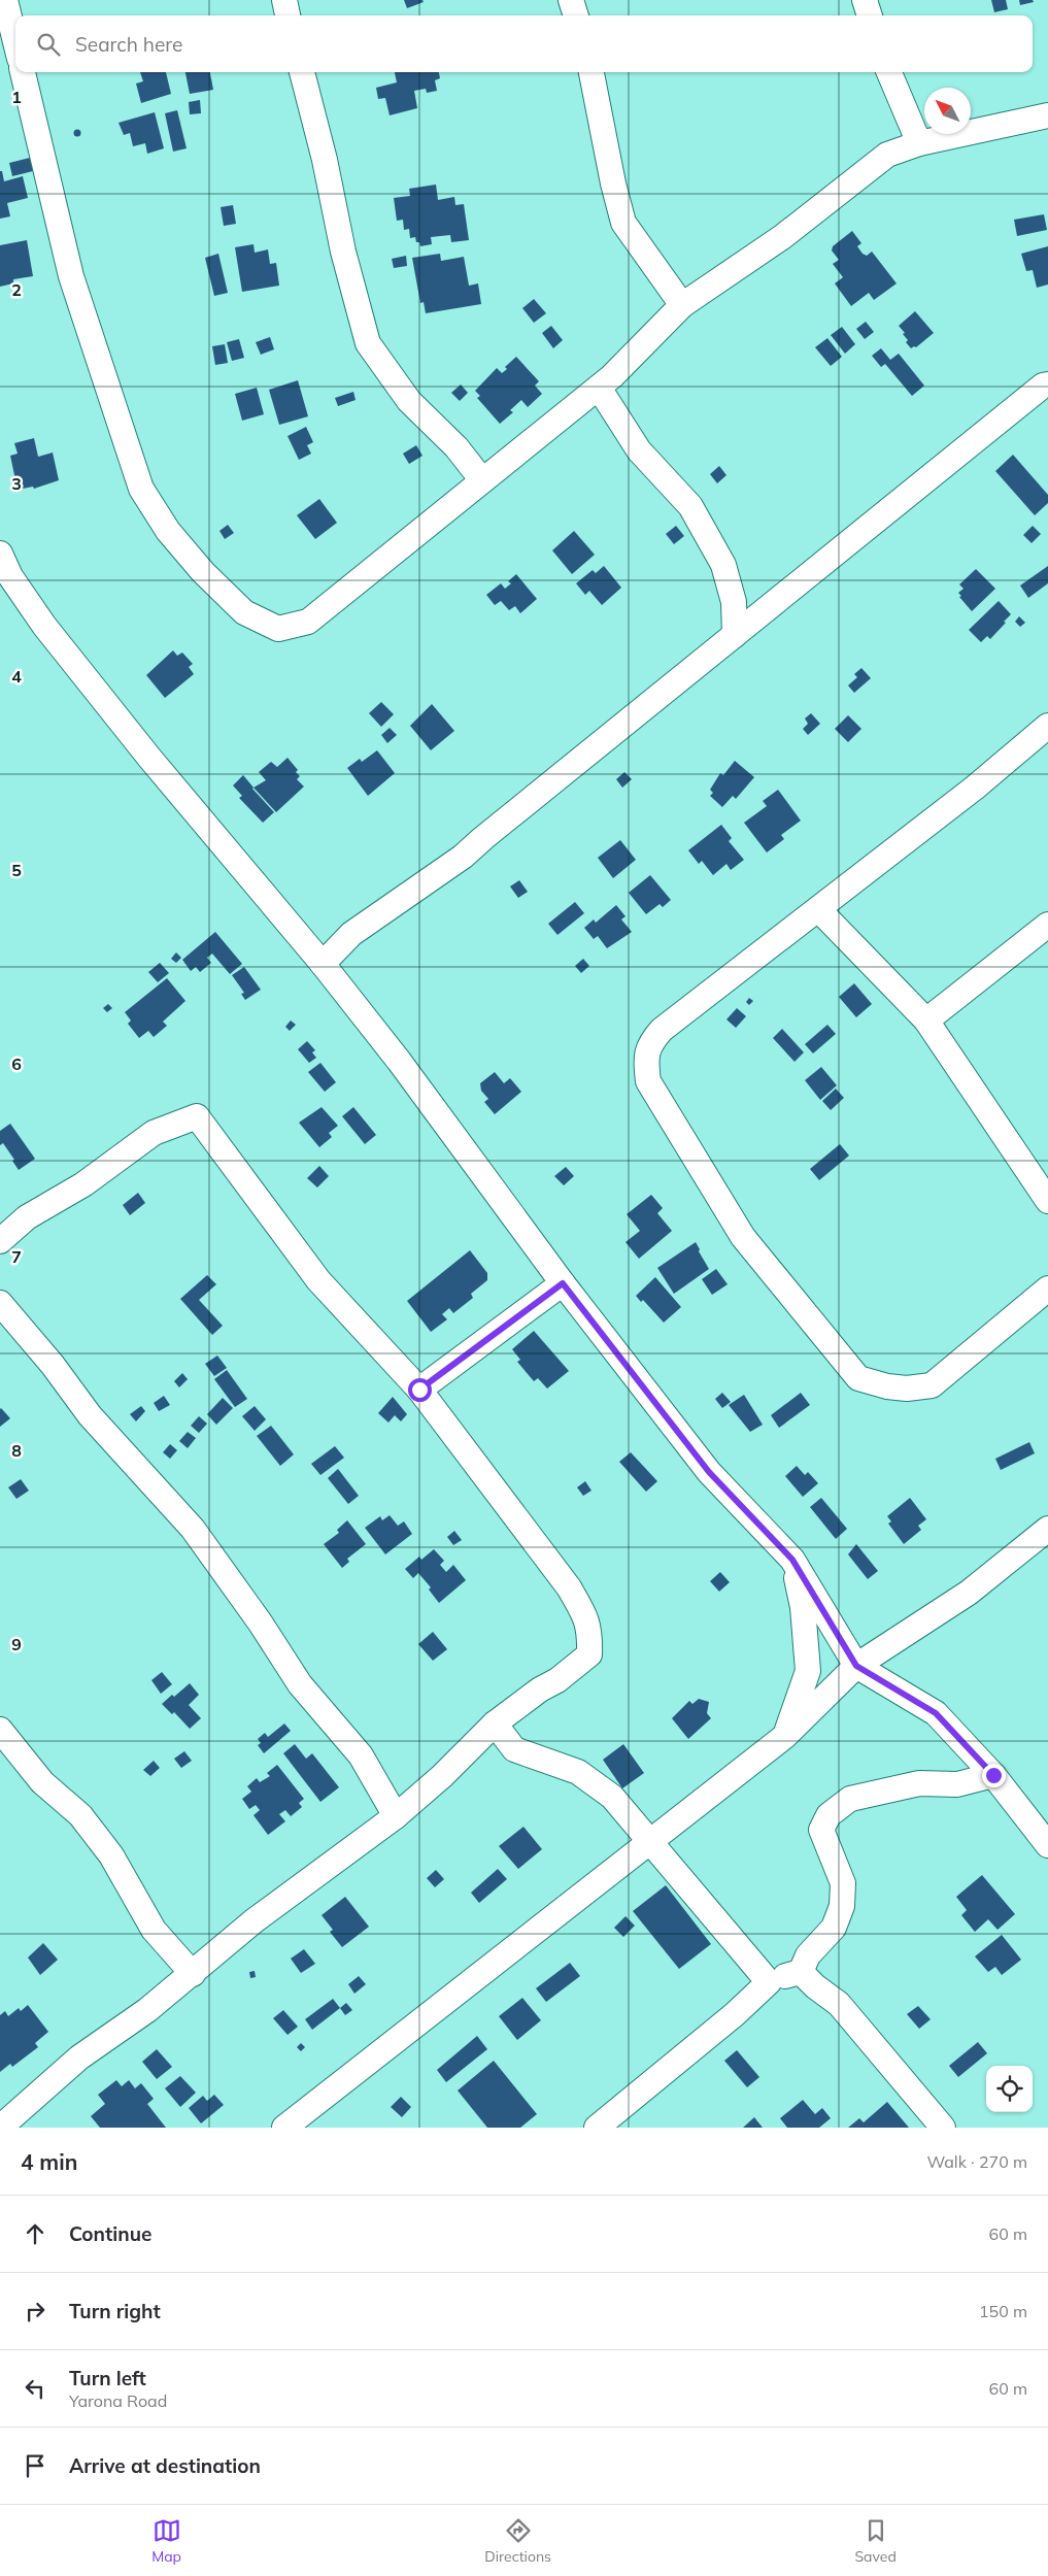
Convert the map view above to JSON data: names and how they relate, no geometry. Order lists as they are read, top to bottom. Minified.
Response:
{"north":"top left","page":{"search":"Search here","heading":["4 min","Walk · 270 m"],"list":[["Continue","60 m"],["Turn right","150 m"],["Turn left","Yarona Road","60 m"],"Arrive at destination"],"nav":["Map","Directions","Saved"]},"grid":{"rows":["1","2","3","4","5","6","7","8","9"]}}
